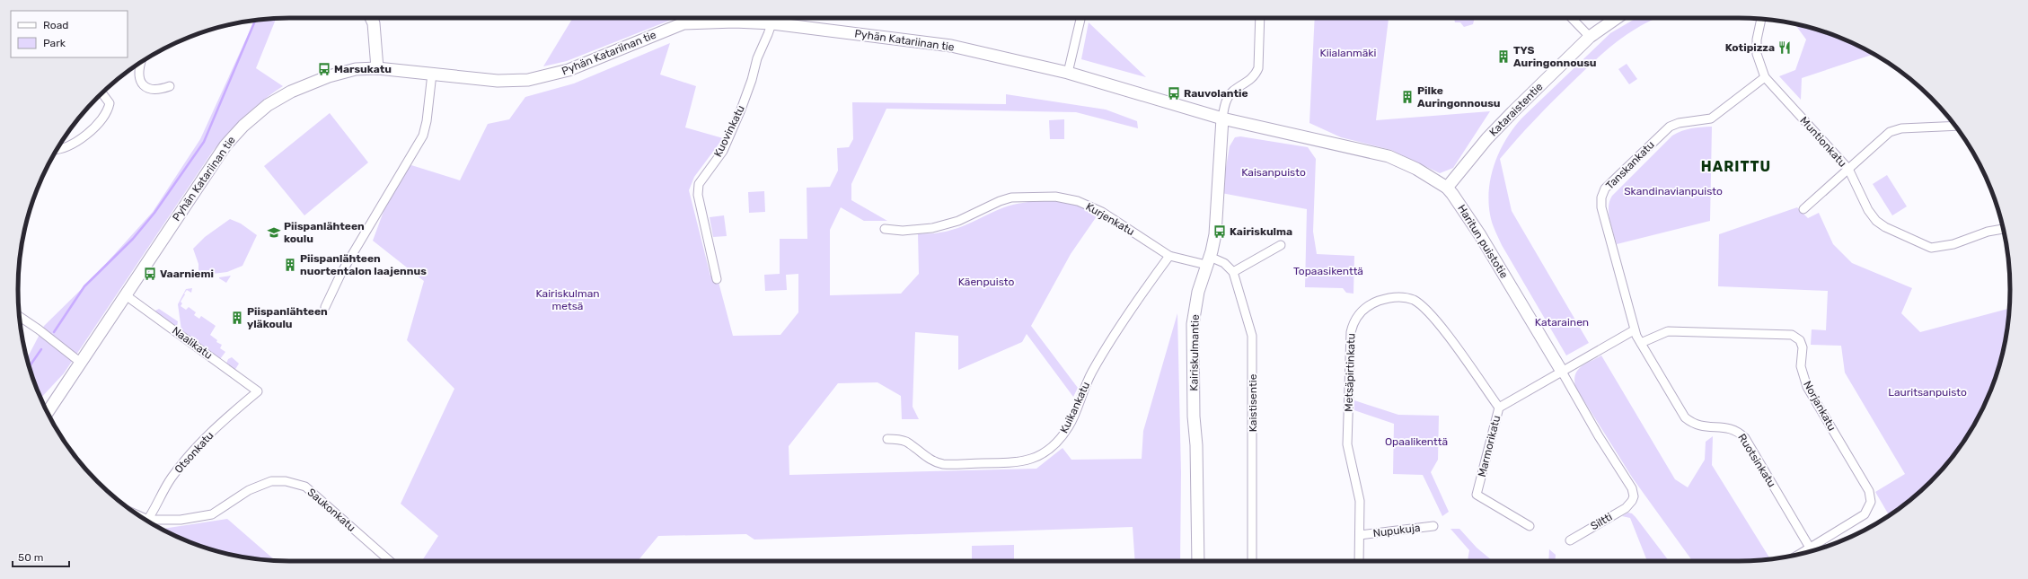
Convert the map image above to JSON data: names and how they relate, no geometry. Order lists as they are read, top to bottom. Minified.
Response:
{"streets":{"street":["Pyhän Katariinan tie","Kataraistentie","Kuovinkatu","Muntionkatu","Tanskankatu","Kurjenkatu","Haritun puistotie","Naalikatu","Kairiskulmantie","Metsäpirtinkatu","Kaistisentie","Norjankatu","Kuikankatu","Marmorikatu","Otsonkatu","Ruotsinkatu","Saukonkatu","Siltti","Nupukuja"]},"crossings":[["Pyhän Katariinan tie","Kuovinkatu"],["Pyhän Katariinan tie","Haritun puistotie"],["Pyhän Katariinan tie","Naalikatu"],["Pyhän Katariinan tie","Kairiskulmantie"],["Kataraistentie","Haritun puistotie"],["Muntionkatu","Tanskankatu"],["Tanskankatu","Ruotsinkatu"],["Kurjenkatu","Kairiskulmantie"],["Kurjenkatu","Kuikankatu"],["Haritun puistotie","Kairiskulmantie"],["Haritun puistotie","Marmorikatu"],["Haritun puistotie","Siltti"],["Naalikatu","Otsonkatu"],["Metsäpirtinkatu","Marmorikatu"],["Metsäpirtinkatu","Nupukuja"],["Norjankatu","Ruotsinkatu"]],"districts":["HARITTU"],"parks":["Kiialanmäki","Kaisanpuisto","Skandinavianpuisto","Topaasikenttä","Käenpuisto","Kairiskulman metsä","Katarainen","Lauritsanpuisto","Opaalikenttä"],"places":{"restaurant":["Kotipizza"],"building":["TYS Auringonnousu","Pilke Auringonnousu","Piispanlähteen nuortentalon laajennus","Piispanlähteen yläkoulu"],"bus stop":["Marsukatu","Rauvolantie","Kairiskulma","Vaarniemi"],"school or university":["Piispanlähteen koulu"]},"legend":["Road","Park"],"scale_bar":"50 m"}
